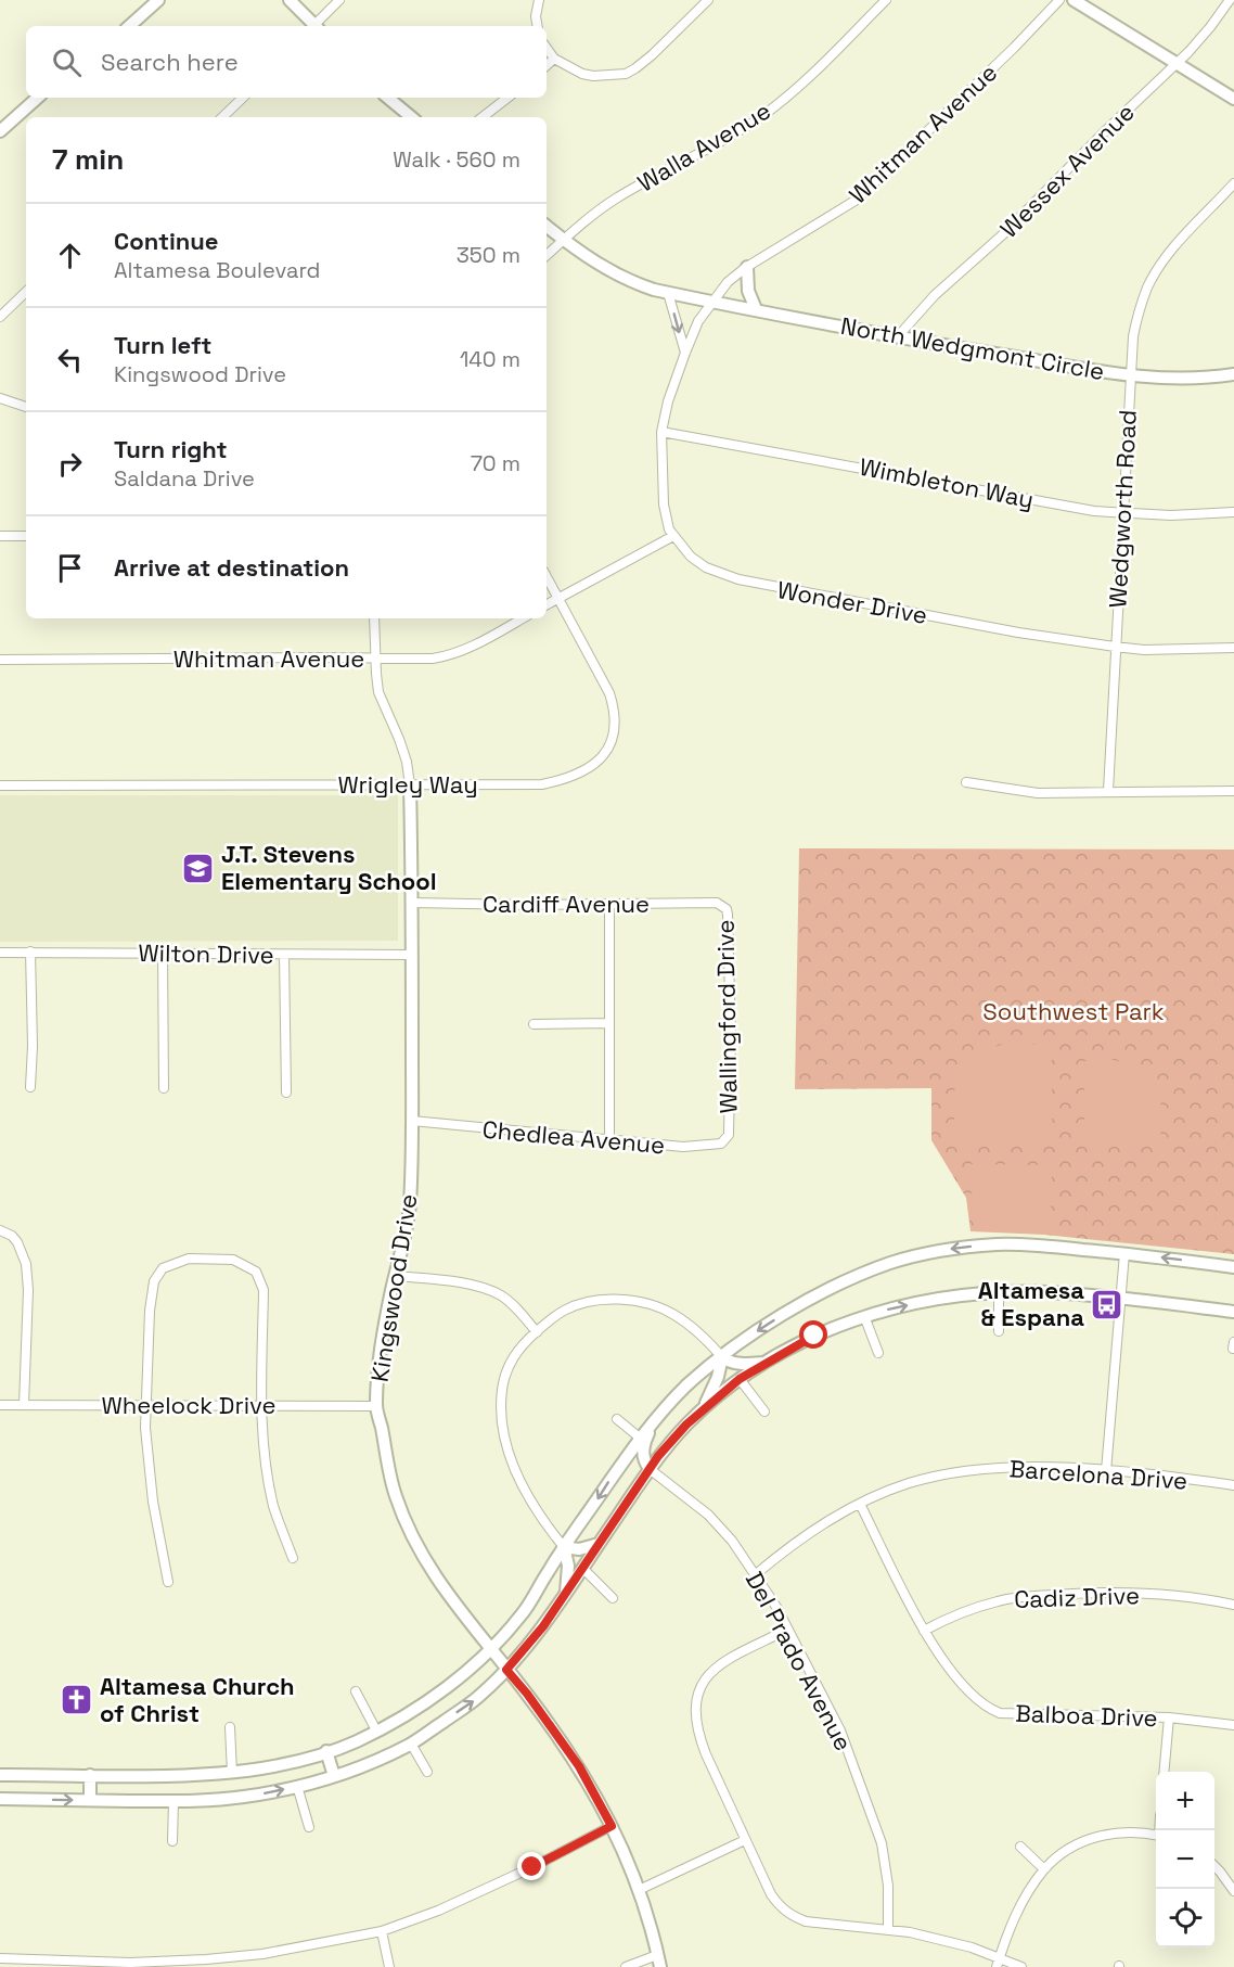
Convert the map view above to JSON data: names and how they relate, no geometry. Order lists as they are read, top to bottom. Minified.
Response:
{"streets":{"main road":["North Wedgmont Circle","Kingswood Drive"],"street":["Whitman Avenue","Walla Avenue","Wessex Avenue","Wimbleton Way","Wedgworth Road","Wonder Drive","Wrigley Way","Cardiff Avenue","Wilton Drive","Wallingford Drive","Chedlea Avenue","Wheelock Drive","Barcelona Drive","Cadiz Drive","Del Prado Avenue","Balboa Drive"]},"crossings":[["Whitman Avenue","North Wedgmont Circle"],["Whitman Avenue","Wonder Drive"],["Whitman Avenue","Kingswood Drive"],["Walla Avenue","North Wedgmont Circle"],["Wessex Avenue","North Wedgmont Circle"],["North Wedgmont Circle","Wedgworth Road"],["North Wedgmont Circle","Wonder Drive"],["Wimbleton Way","Wedgworth Road"],["Wimbleton Way","Wonder Drive"],["Wedgworth Road","Wonder Drive"],["Wrigley Way","Kingswood Drive"],["Cardiff Avenue","Wallingford Drive"],["Cardiff Avenue","Kingswood Drive"],["Wilton Drive","Kingswood Drive"],["Wallingford Drive","Chedlea Avenue"],["Chedlea Avenue","Kingswood Drive"],["Kingswood Drive","Wheelock Drive"],["Barcelona Drive","Del Prado Avenue"],["Barcelona Drive","Balboa Drive"],["Cadiz Drive","Balboa Drive"]],"parks":["Southwest Park"],"places":{"school or university":["J.T. Stevens Elementary School"],"bus stop":["Altamesa & Espana"],"church":["Altamesa Church of Christ"]},"page":{"search":"Search here","heading":["7 min","Walk · 560 m"],"list":[["Continue","Altamesa Boulevard","350 m"],["Turn left","Kingswood Drive","140 m"],["Turn right","Saldana Drive","70 m"],"Arrive at destination"],"map_buttons":["+","−"]}}
